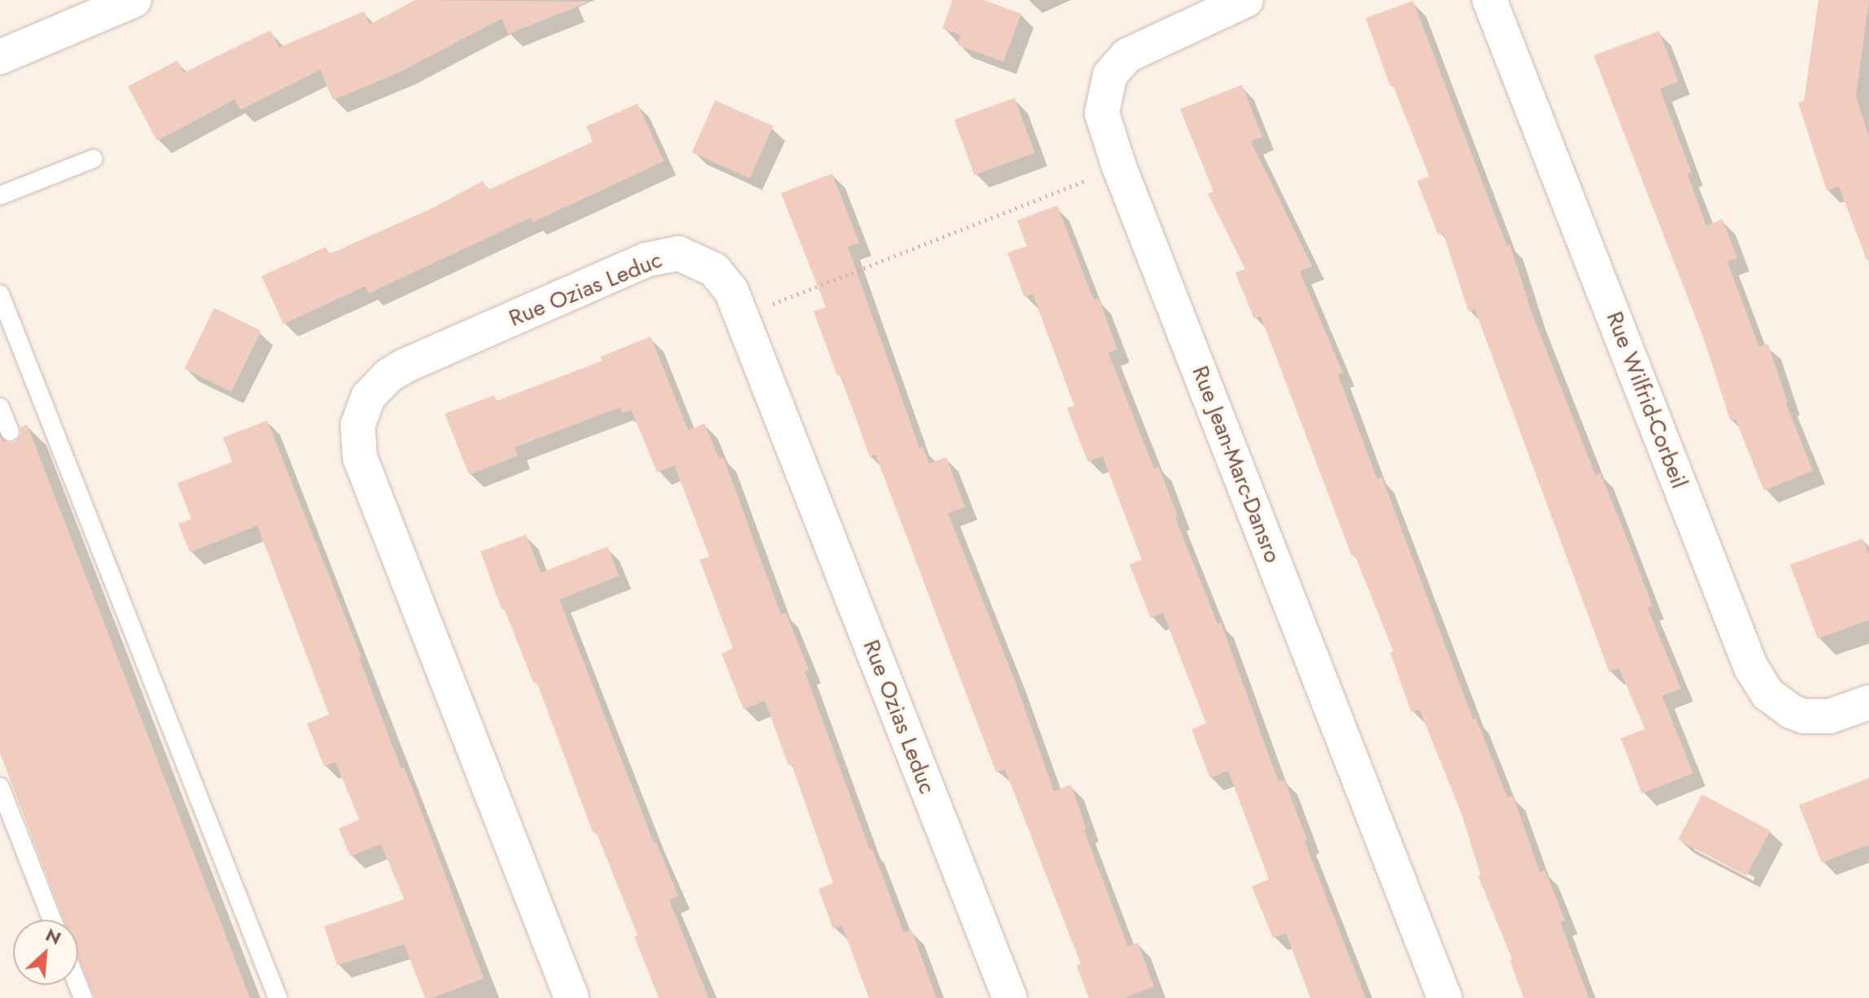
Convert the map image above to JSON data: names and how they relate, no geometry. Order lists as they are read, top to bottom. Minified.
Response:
{"streets":{"street":["Rue Ozias Leduc","Rue Wilfrid-Corbeil","Rue Jean-Marc-Dansro"]},"north":"top right"}
